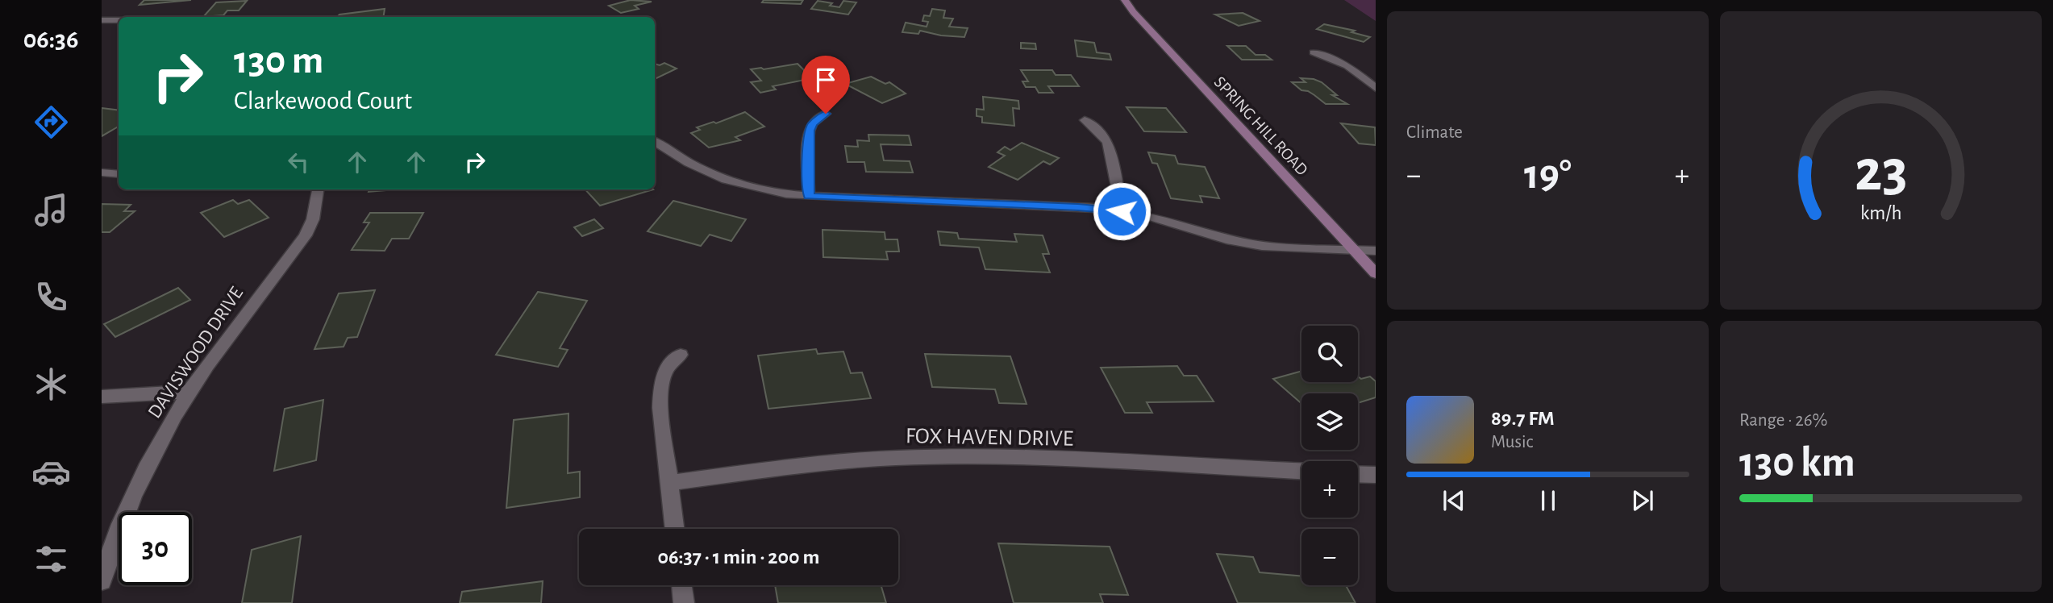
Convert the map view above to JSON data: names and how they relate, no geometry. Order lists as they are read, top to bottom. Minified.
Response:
{"streets":{"main road":["SPRING HILL ROAD"],"street":["DAVISWOOD DRIVE","FOX HAVEN DRIVE"]},"page":{"tabs":"06:36","tile":["Climate",["Range · 26%","130 km"]],"turn":["130 m","Clarkewood Court"],"heat":["−","19°","+"],"map_buttons":["+","−"],"song":["89.7 FM","Music"],"limit":"30","trip":"06:37 · 1 min · 200 m","gauge":["23","km/h"]}}
